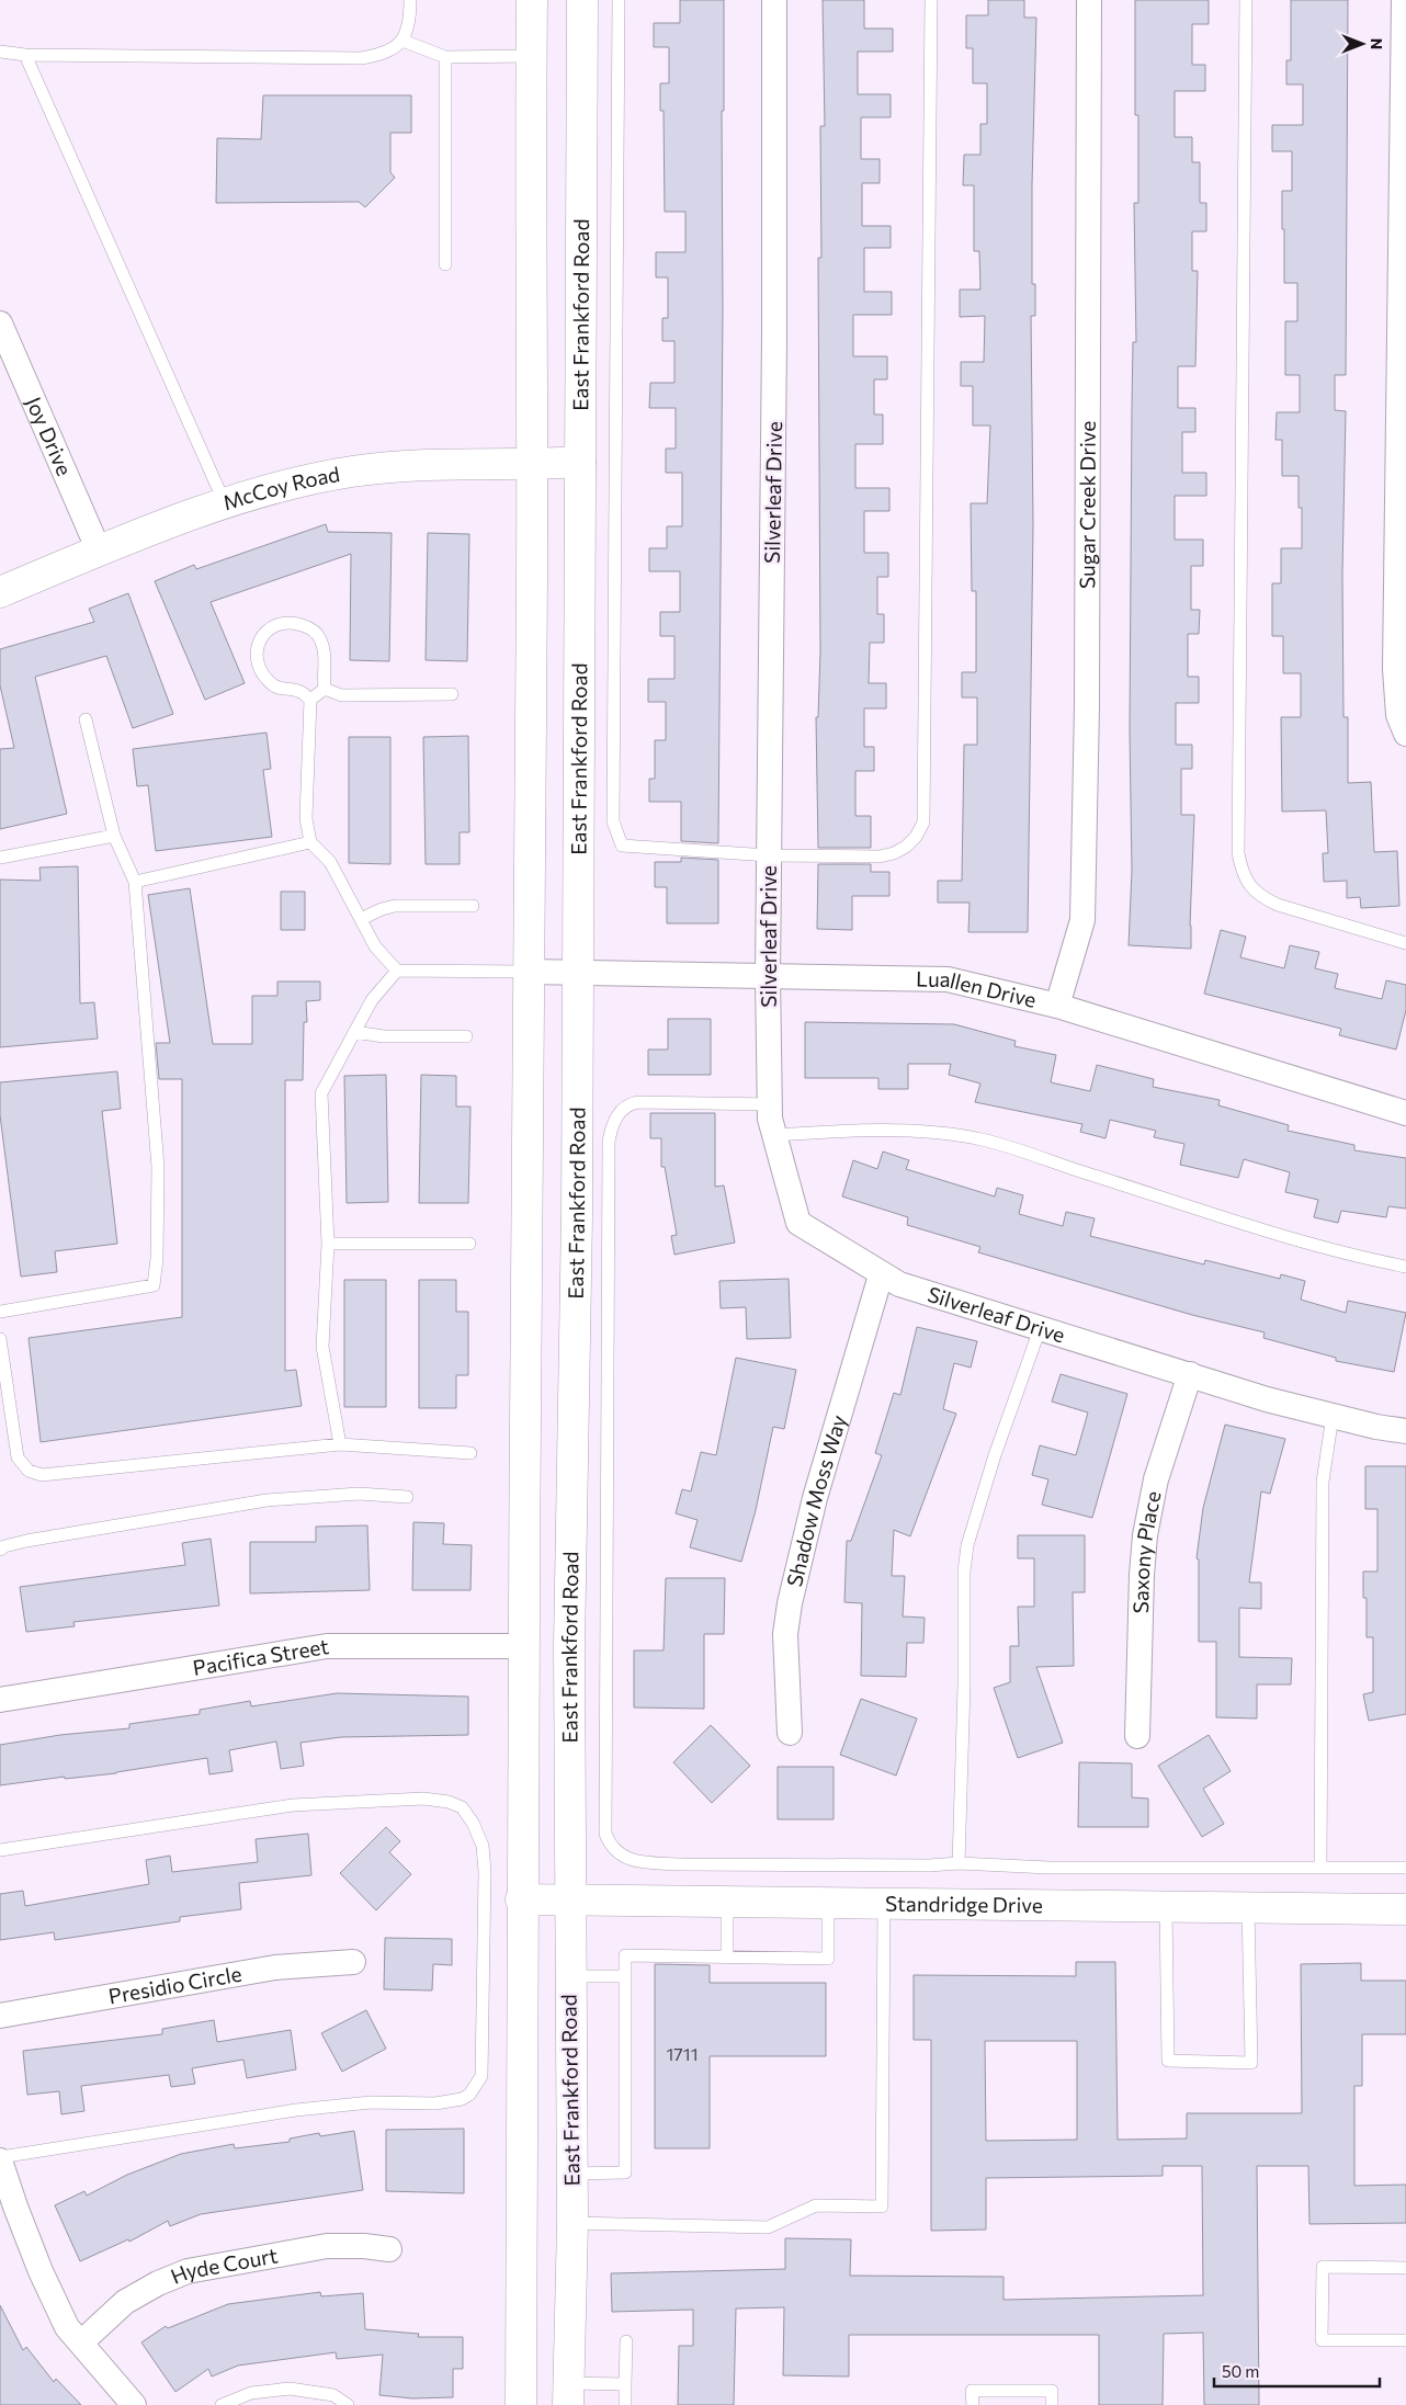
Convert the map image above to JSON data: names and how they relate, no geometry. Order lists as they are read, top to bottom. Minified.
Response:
{"streets":{"main road":["East Frankford Road","McCoy Road","Standridge Drive"],"street":["Joy Drive","Silverleaf Drive","Sugar Creek Drive","Luallen Drive","Shadow Moss Way","Saxony Place","Pacifica Street","Presidio Circle","Hyde Court"]},"crossings":[["East Frankford Road","McCoy Road"],["East Frankford Road","Luallen Drive"],["East Frankford Road","Standridge Drive"],["Joy Drive","McCoy Road"],["Silverleaf Drive","Luallen Drive"],["Silverleaf Drive","Shadow Moss Way"],["Silverleaf Drive","Saxony Place"],["Sugar Creek Drive","Luallen Drive"]],"house_numbers":["1711"],"scale_bar":"50 m","north":"right"}
